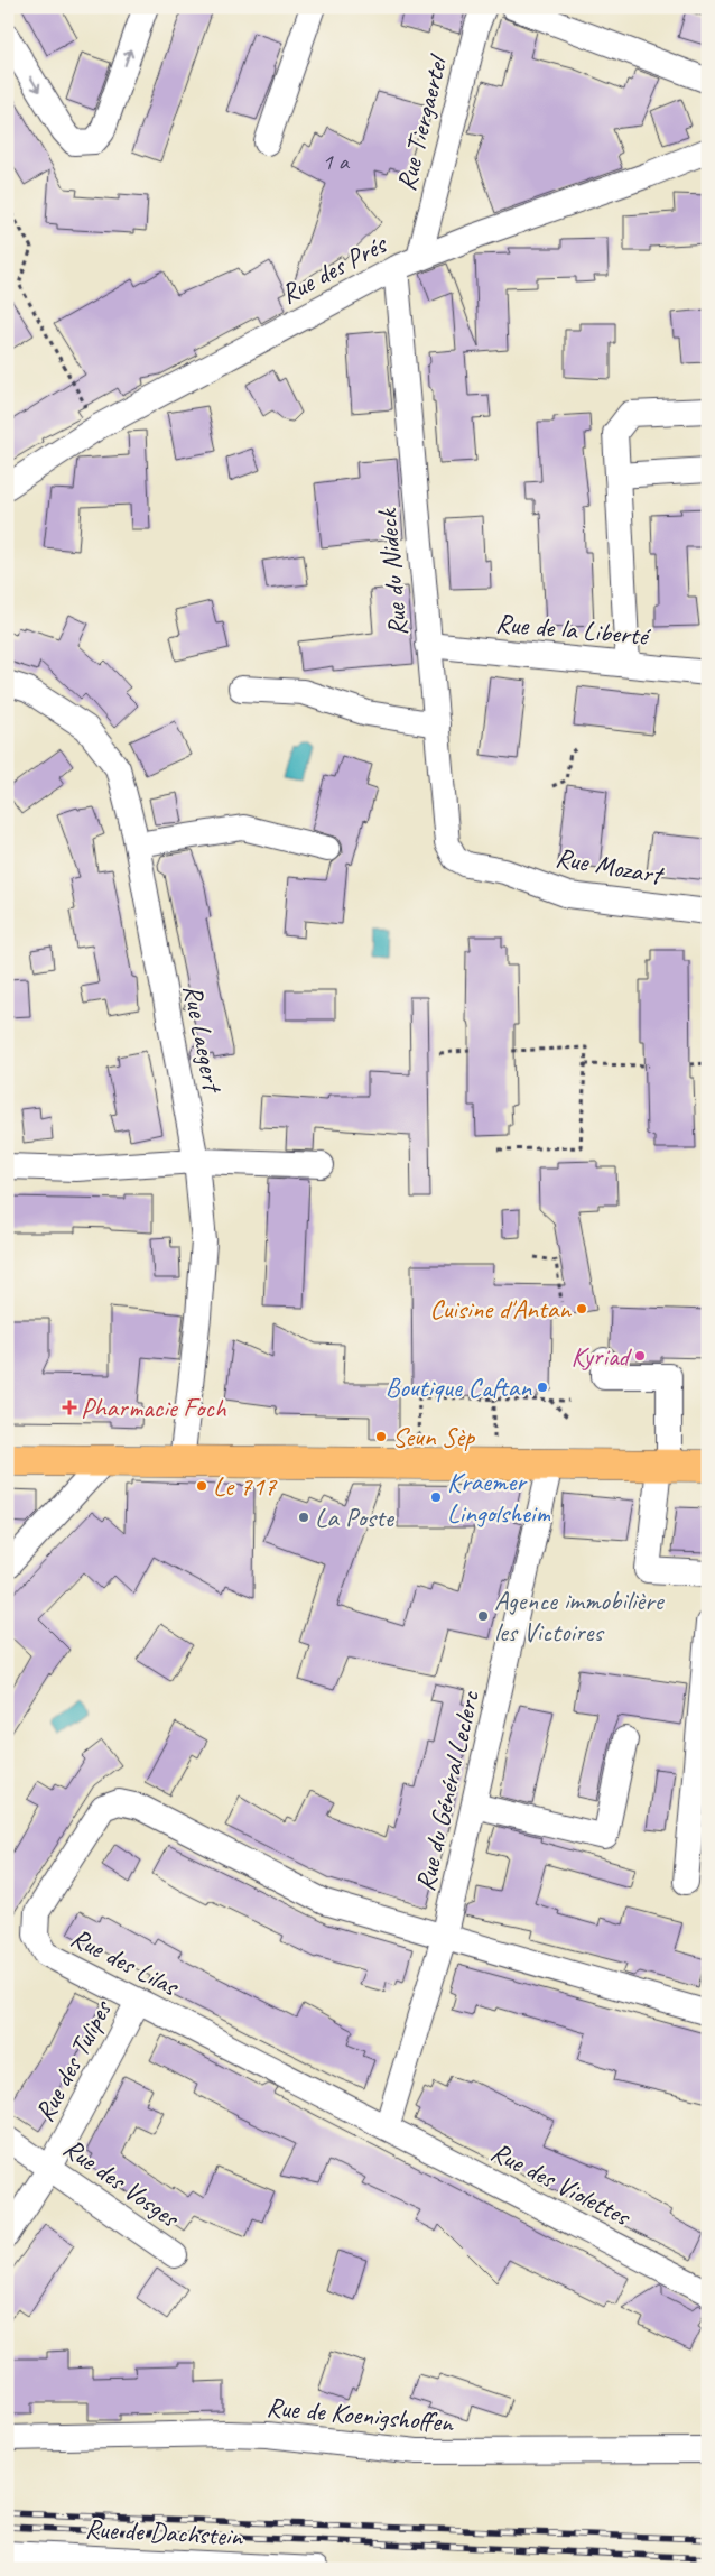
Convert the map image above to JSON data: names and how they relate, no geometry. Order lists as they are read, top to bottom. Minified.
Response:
{"streets":{"street":["Rue Tiergaertel","Rue des Prés","Rue du Nideck","Rue de la Liberté","Rue Mozart","Rue Laegert","Rue du Général Leclerc","Rue des Lilas","Rue des Tulipes","Rue des Vosges","Rue des Violettes","Rue de Koenigshoffen","Rue de Dachstein"]},"crossings":[["Rue Tiergaertel","Rue des Prés"],["Rue des Prés","Rue du Nideck"],["Rue du Nideck","Rue de la Liberté"],["Rue du Nideck","Rue Mozart"],["Rue du Général Leclerc","Rue des Lilas"],["Rue du Général Leclerc","Rue des Violettes"],["Rue des Lilas","Rue des Tulipes"],["Rue des Lilas","Rue des Violettes"],["Rue des Tulipes","Rue des Vosges"]],"places":{"other":["Cuisine d'Antan","Kyriad","Boutique Caftan","Seun Sèp","Le 717","Kraemer Lingolsheim","La Poste","Agence immobilière les Victoires"],"health":["Pharmacie Foch"]},"house_numbers":["1 a"]}
